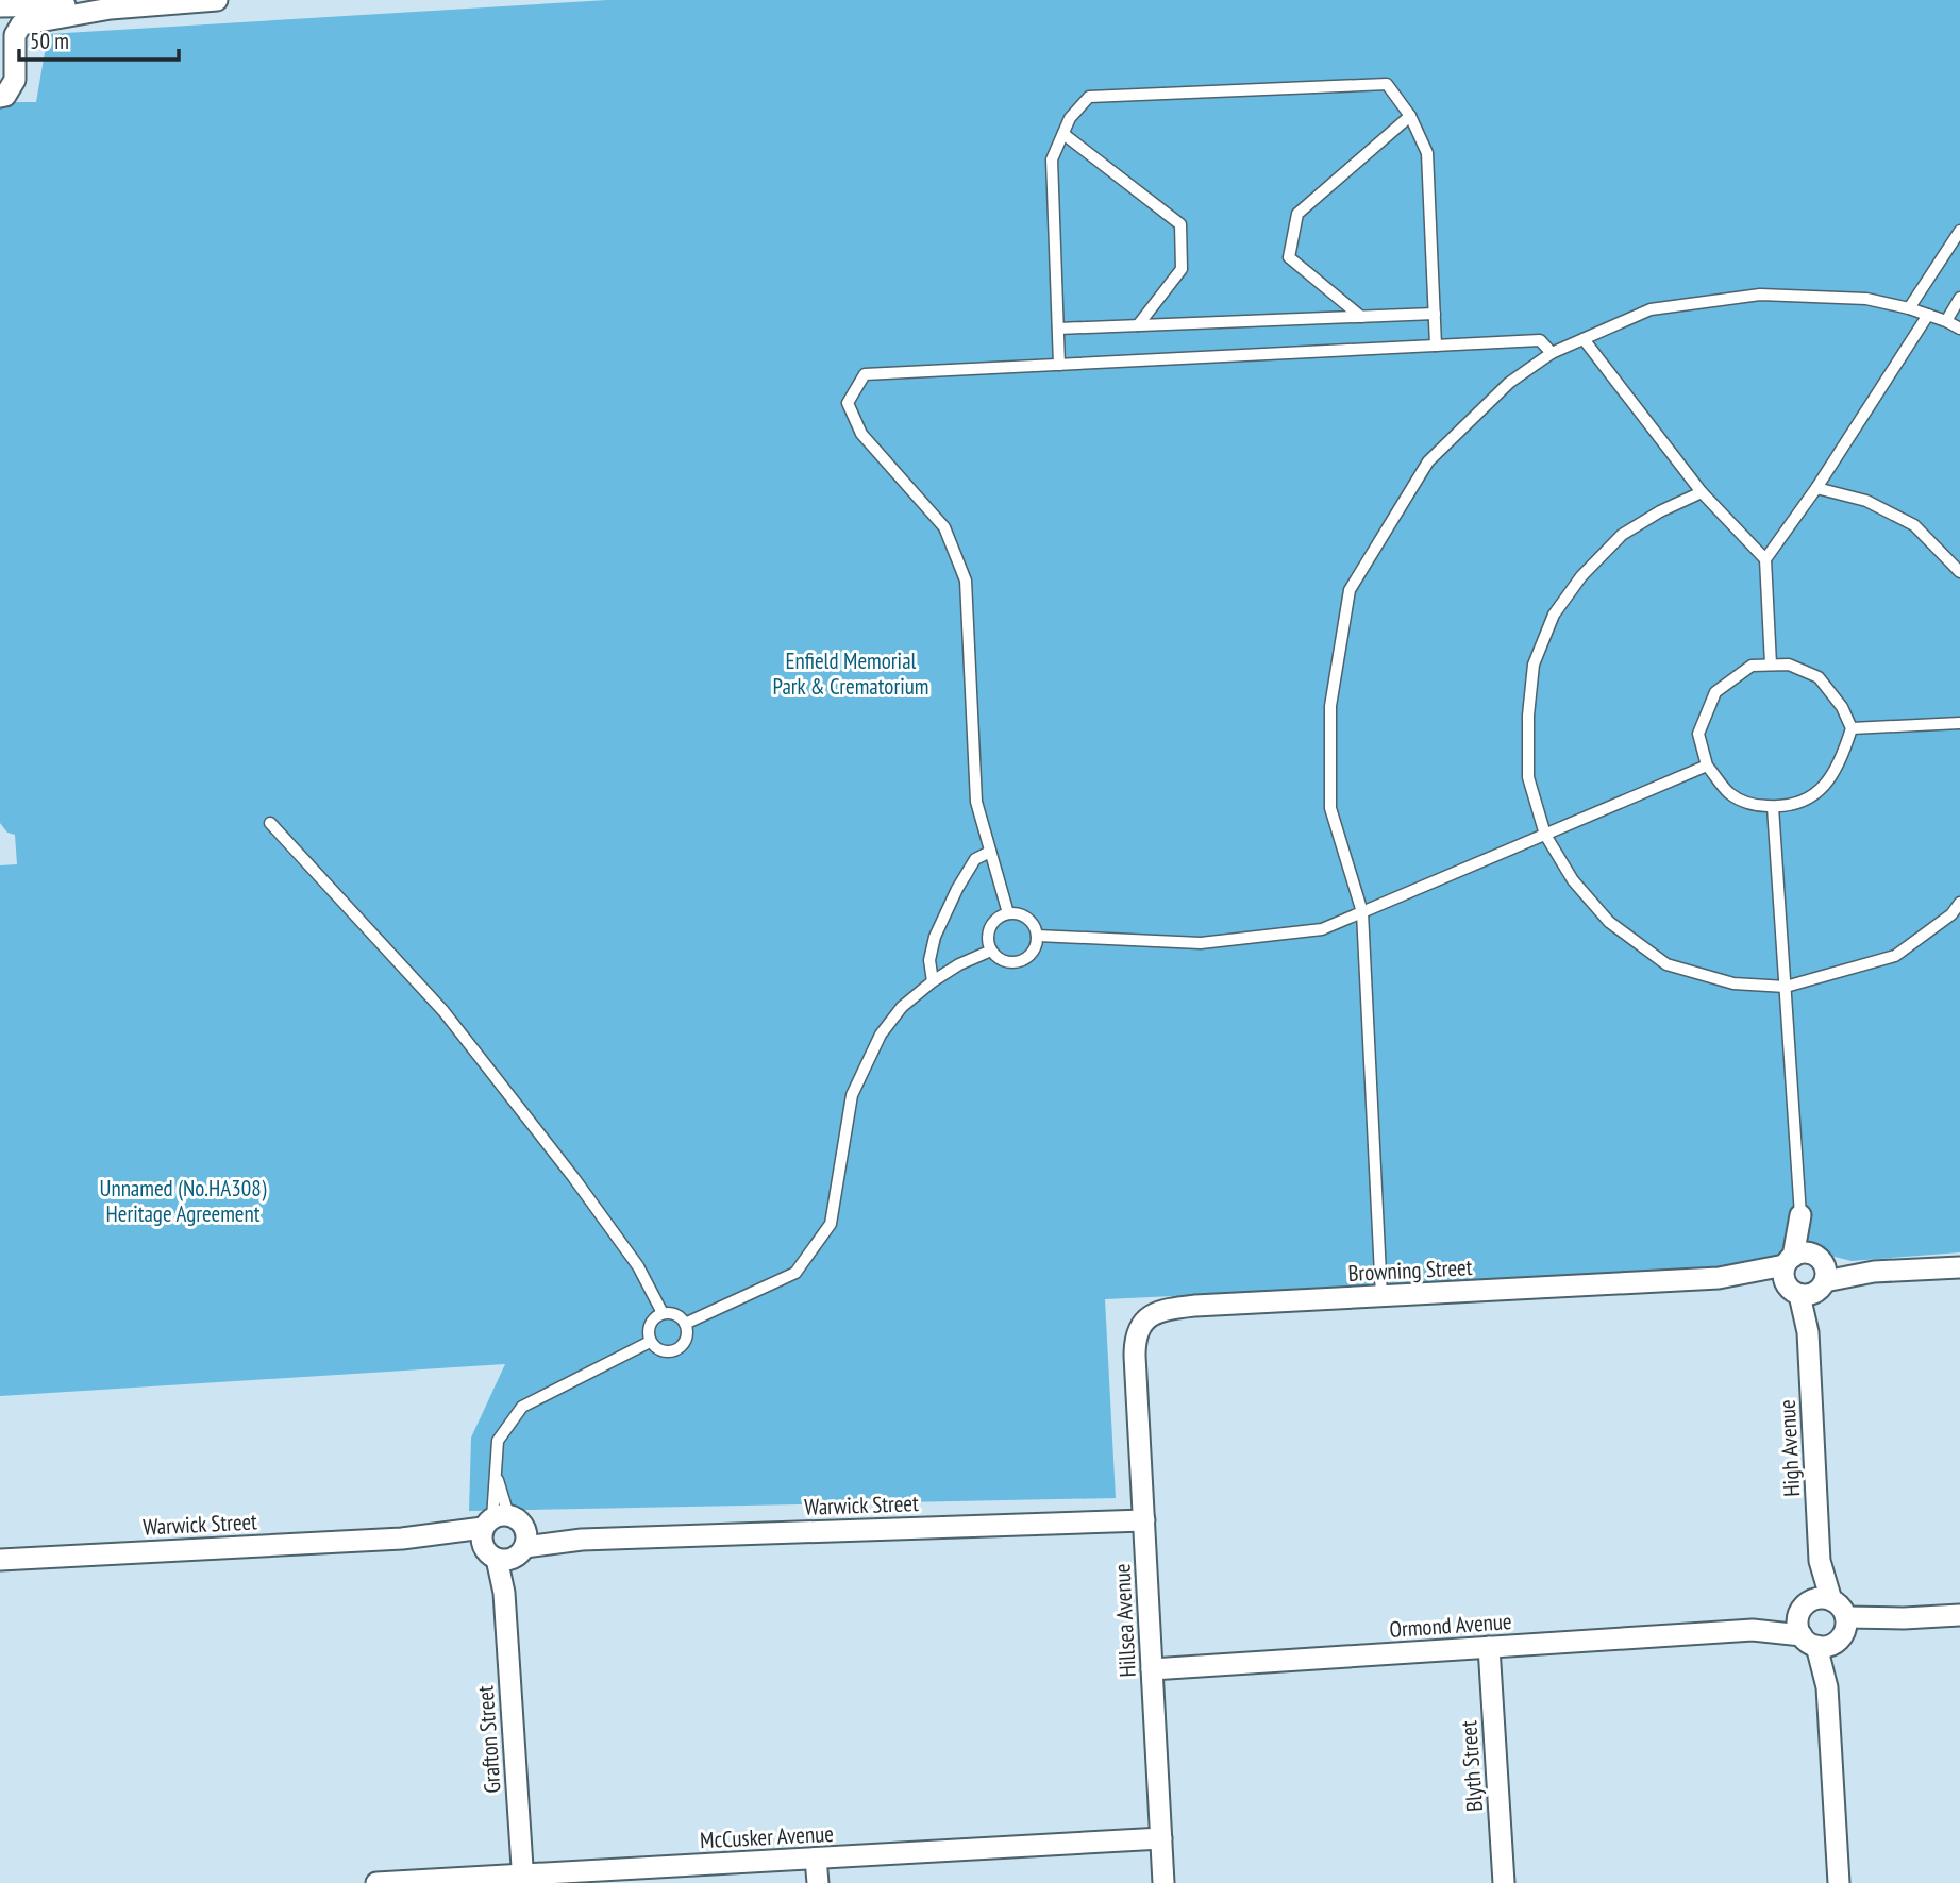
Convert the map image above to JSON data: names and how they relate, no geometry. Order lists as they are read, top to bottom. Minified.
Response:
{"streets":{"street":["Browning Street","High Avenue","Warwick Street","Hillsea Avenue","Ormond Avenue","Grafton Street","Blyth Street","McCusker Avenue"]},"crossings":[["Browning Street","High Avenue"],["Browning Street","Hillsea Avenue"],["High Avenue","Ormond Avenue"],["Warwick Street","Hillsea Avenue"],["Warwick Street","Grafton Street"],["Hillsea Avenue","Ormond Avenue"],["Hillsea Avenue","McCusker Avenue"],["Ormond Avenue","Blyth Street"],["Grafton Street","McCusker Avenue"]],"parks":["Enfield Memorial Park & Crematorium","Unnamed (No.HA308) Heritage Agreement"],"scale_bar":"50 m"}
